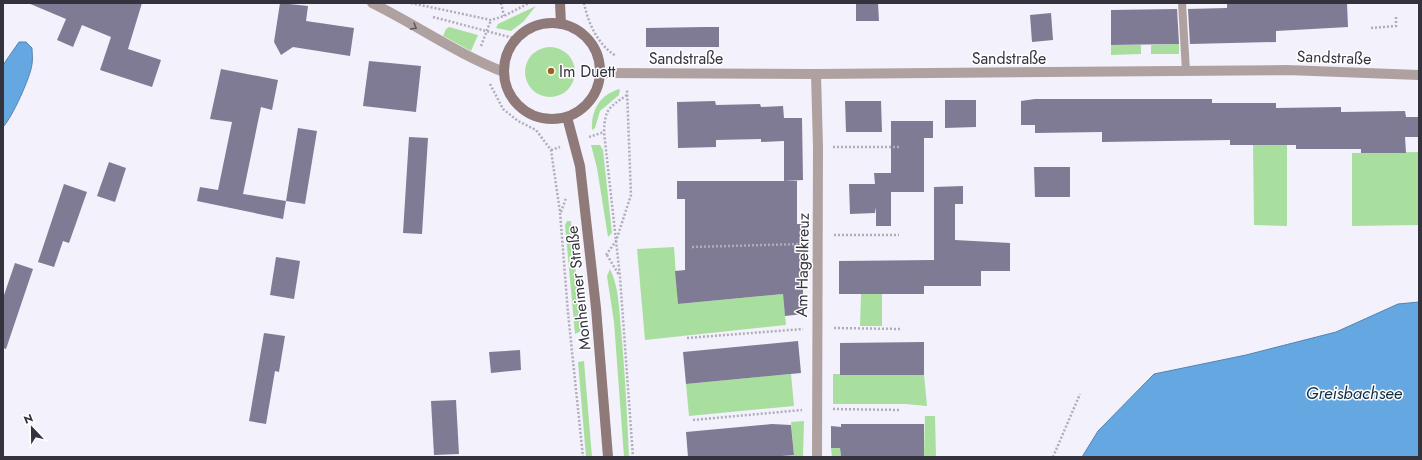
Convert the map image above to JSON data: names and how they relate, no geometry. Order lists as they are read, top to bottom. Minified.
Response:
{"streets":{"street":["Sandstraße","Am Hagelkreuz","Monheimer Straße"]},"crossings":[["Sandstraße","Am Hagelkreuz"],["Sandstraße","Monheimer Straße"]],"water":["Greisbachsee"],"places":["Im Duett"],"north":"top"}
